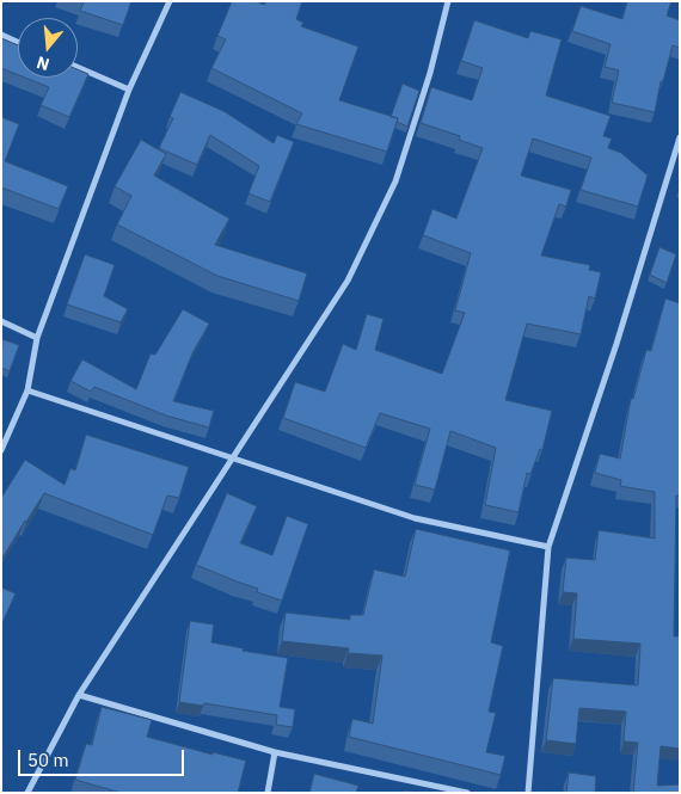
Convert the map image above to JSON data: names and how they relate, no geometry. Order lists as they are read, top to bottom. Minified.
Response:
{"scale_bar":"50 m","north":"bottom"}
